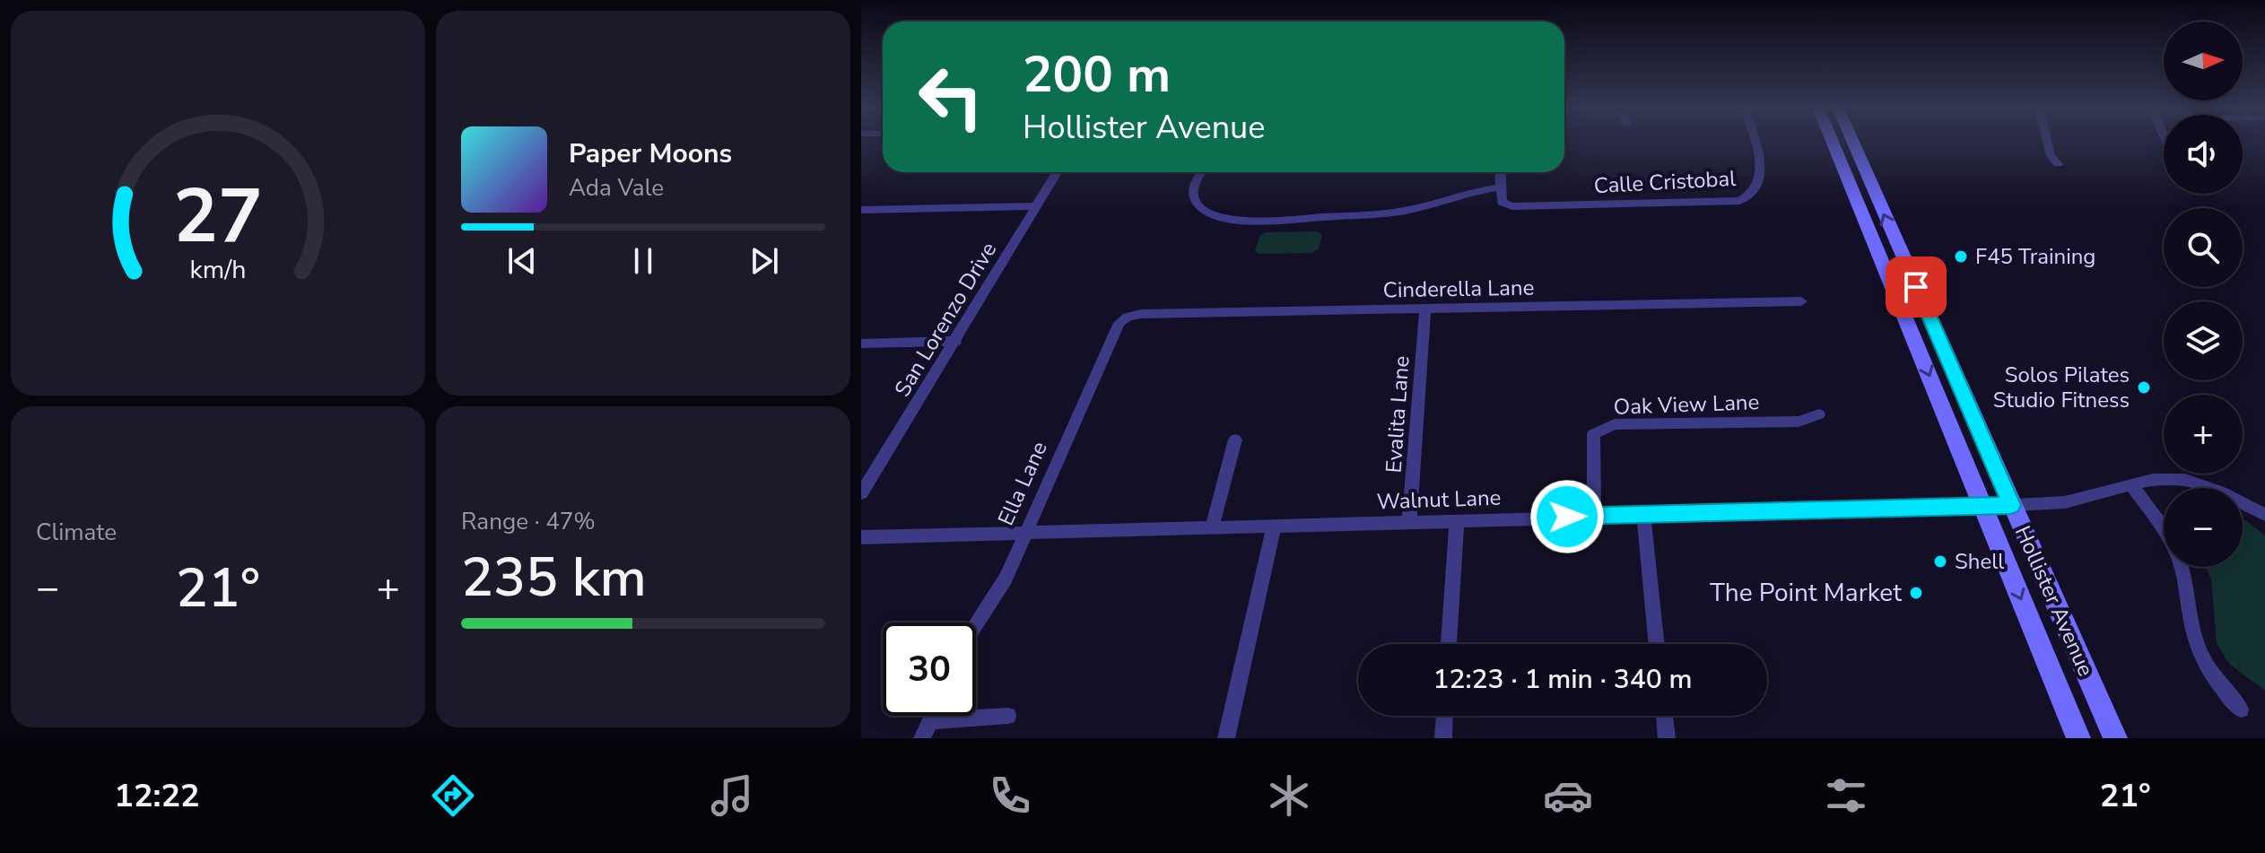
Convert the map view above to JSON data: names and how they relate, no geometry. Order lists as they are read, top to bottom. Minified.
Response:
{"streets":{"main road":["Hollister Avenue"],"street":["Calle Cristobal","Cinderella Lane","San Lorenzo Drive","Oak View Lane","Evalita Lane","Ella Lane","Walnut Lane"]},"crossings":[["Cinderella Lane","Evalita Lane"],["Cinderella Lane","Ella Lane"],["Oak View Lane","Walnut Lane"],["Evalita Lane","Walnut Lane"],["Ella Lane","Walnut Lane"],["Walnut Lane","Hollister Avenue"]],"places":["F45 Training","Solos Pilates Studio Fitness","Shell","The Point Market"],"north":"right","page":{"map_buttons":["+","−"],"turn":["200 m","Hollister Avenue"],"song":["Paper Moons","Ada Vale"],"tile":["Climate",["Range · 47%","235 km"]],"heat":["−","21°","+"],"limit":"30","trip":"12:23 · 1 min · 340 m","tabs":["12:22","21°"],"gauge":["27","km/h"]}}
